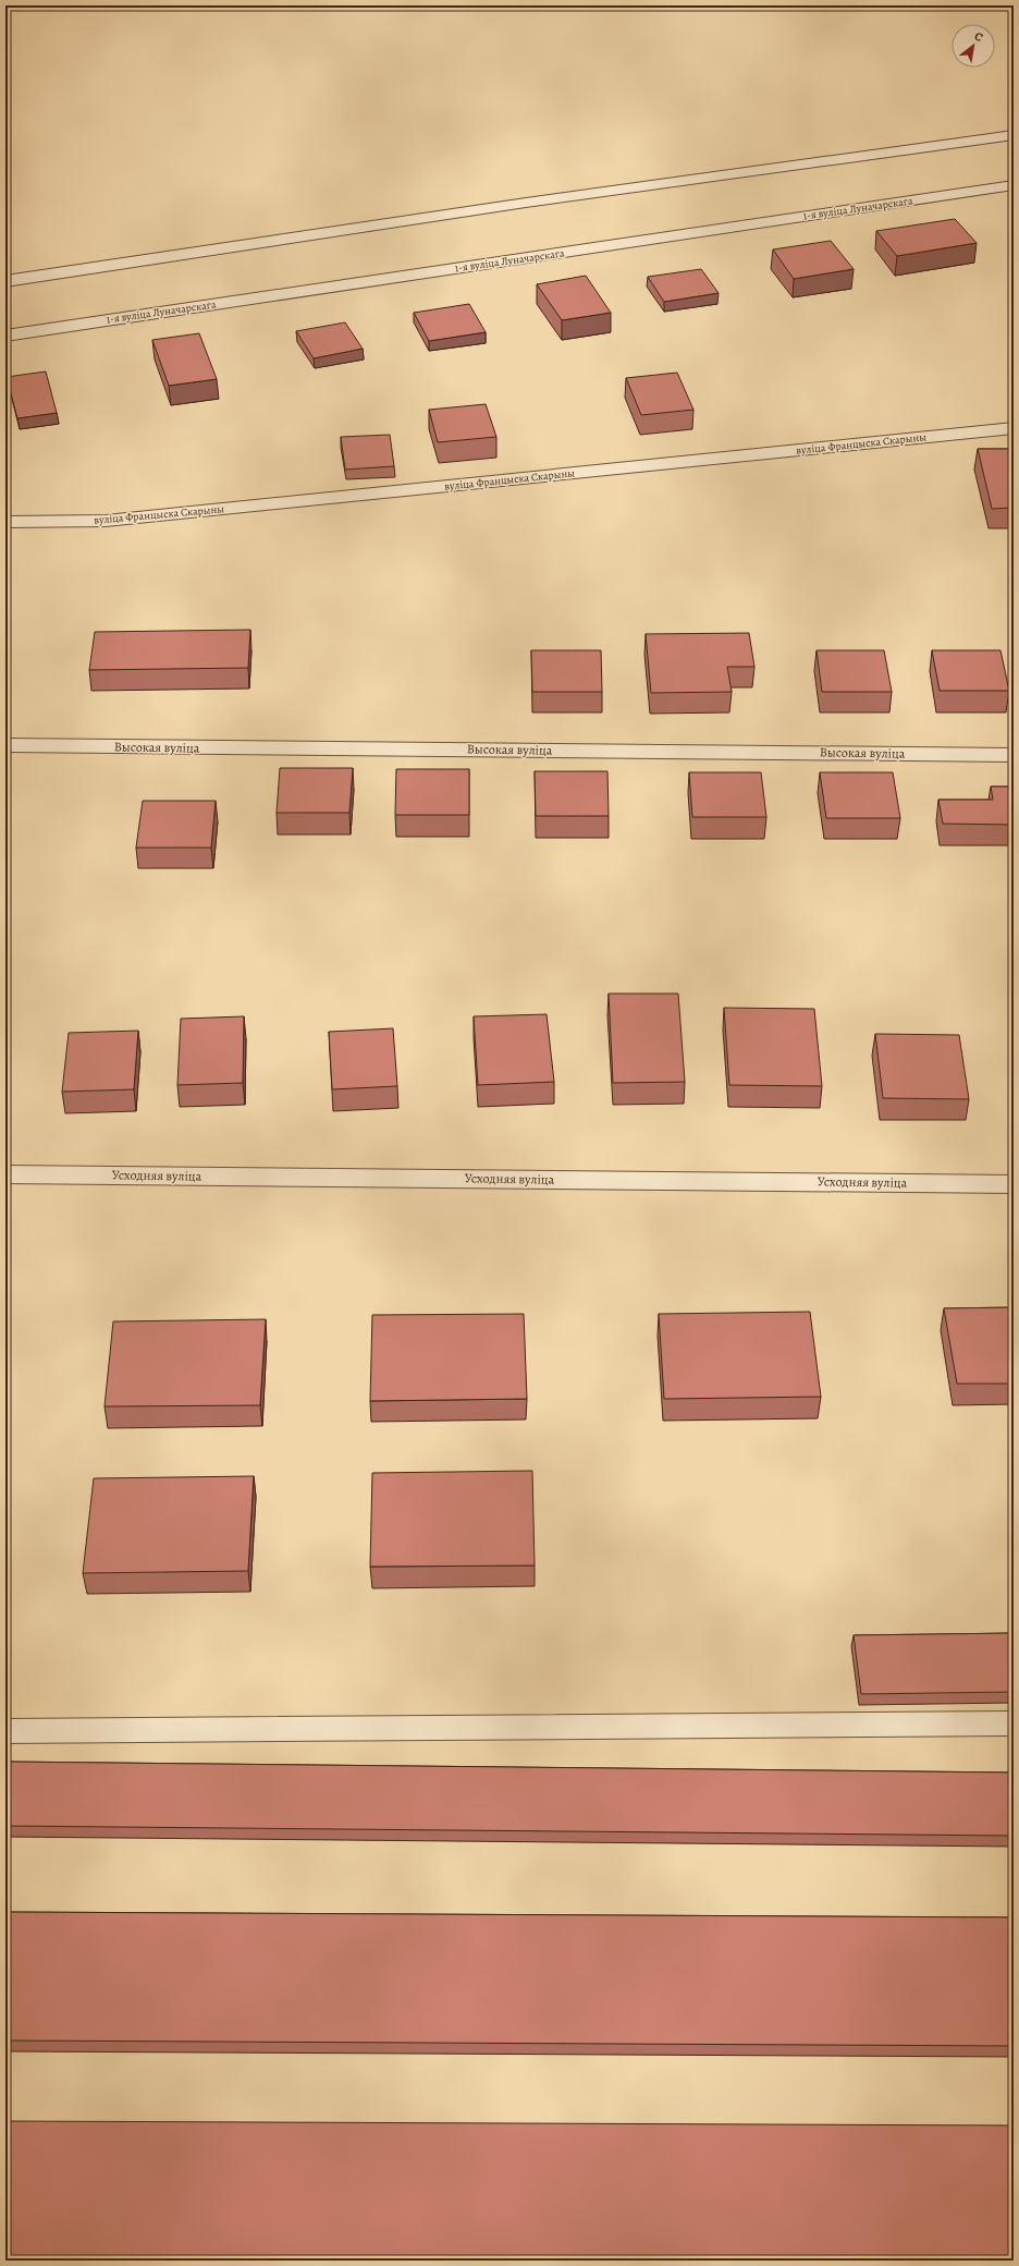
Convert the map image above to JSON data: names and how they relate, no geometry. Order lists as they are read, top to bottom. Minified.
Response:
{"streets":{"street":["1-я вуліца Луначарскага","вуліца Францыска Скарыны","Высокая вуліца","Усходняя вуліца"]},"north":"top right"}
